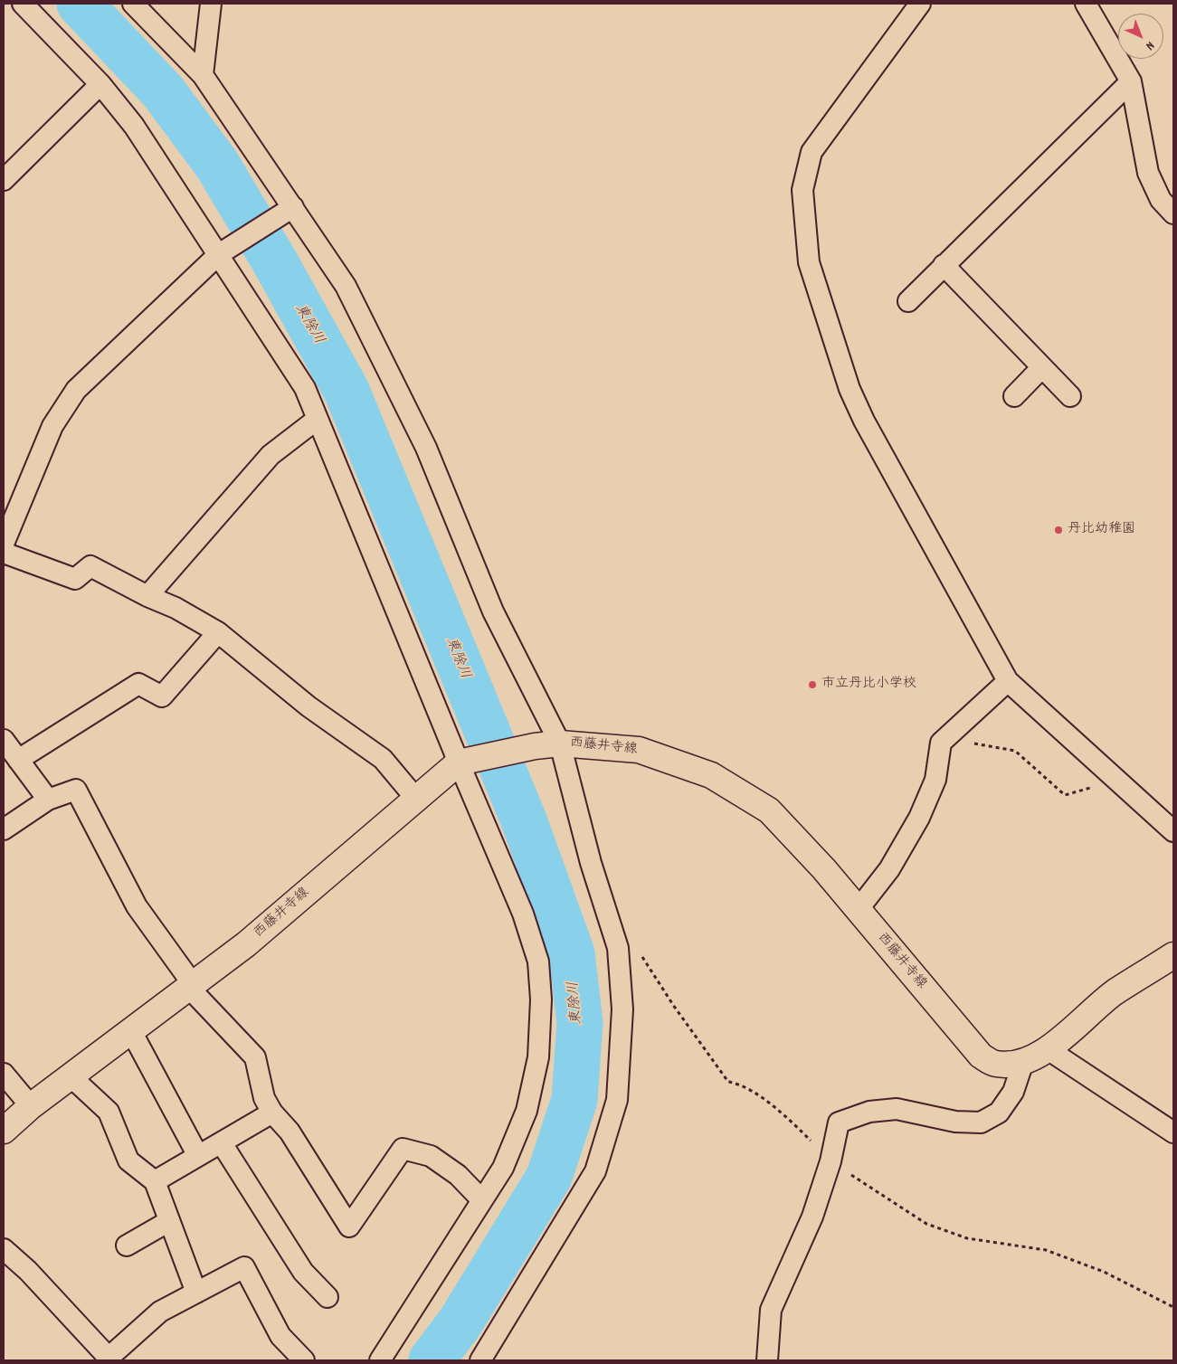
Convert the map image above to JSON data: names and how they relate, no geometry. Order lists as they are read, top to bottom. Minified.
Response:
{"streets":{"main road":["西藤井寺線"]},"water":["東除川"],"places":["丹比幼稚園","市立丹比小学校"],"north":"bottom right"}
